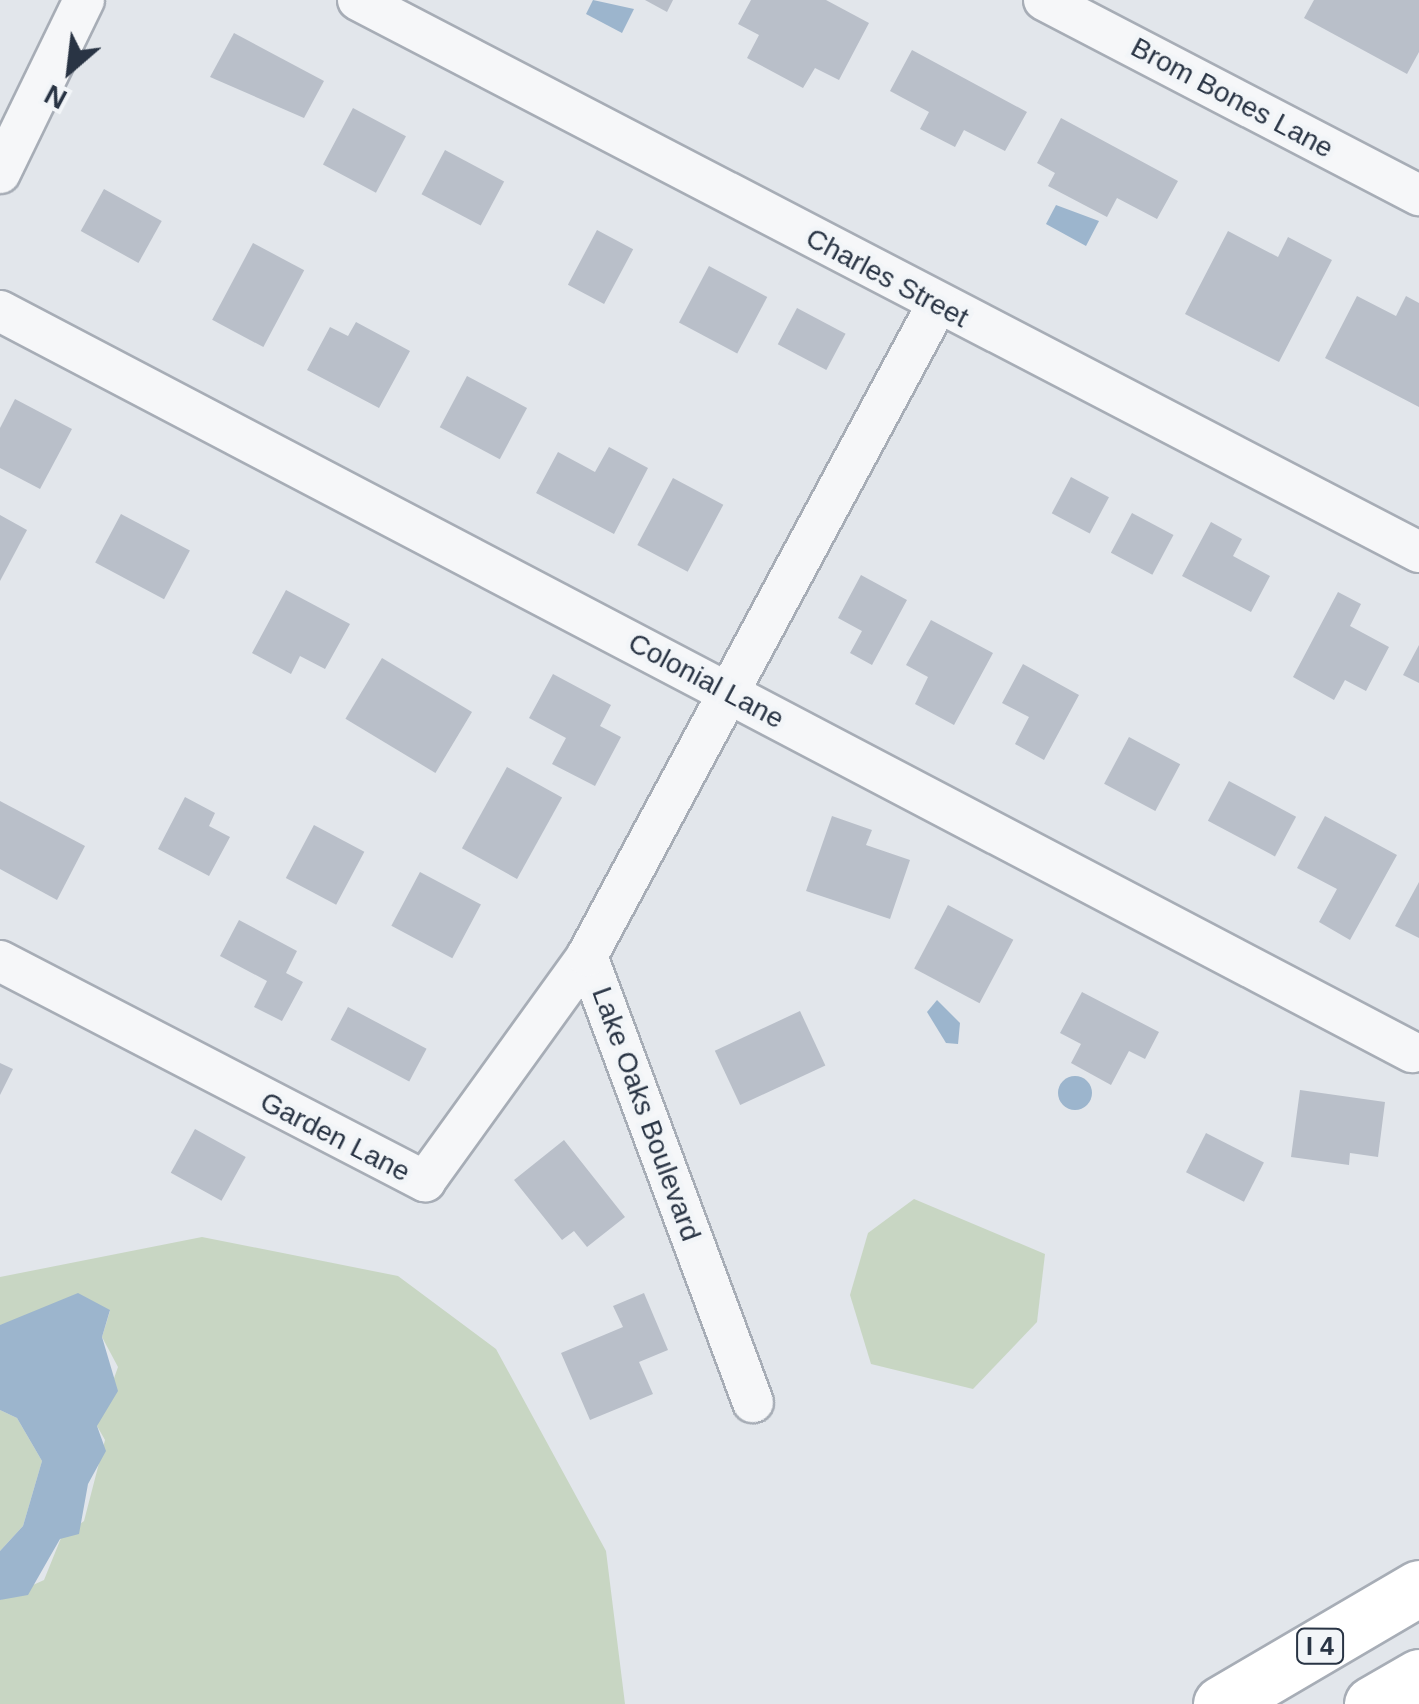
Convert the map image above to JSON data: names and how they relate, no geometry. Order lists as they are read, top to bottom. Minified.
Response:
{"streets":{"highway":["I 4"],"street":["Brom Bones Lane","Charles Street","Colonial Lane","Lake Oaks Boulevard","Garden Lane"]},"crossings":[["Charles Street","Lake Oaks Boulevard"],["Colonial Lane","Lake Oaks Boulevard"],["Lake Oaks Boulevard","Garden Lane"]],"north":"bottom left"}
